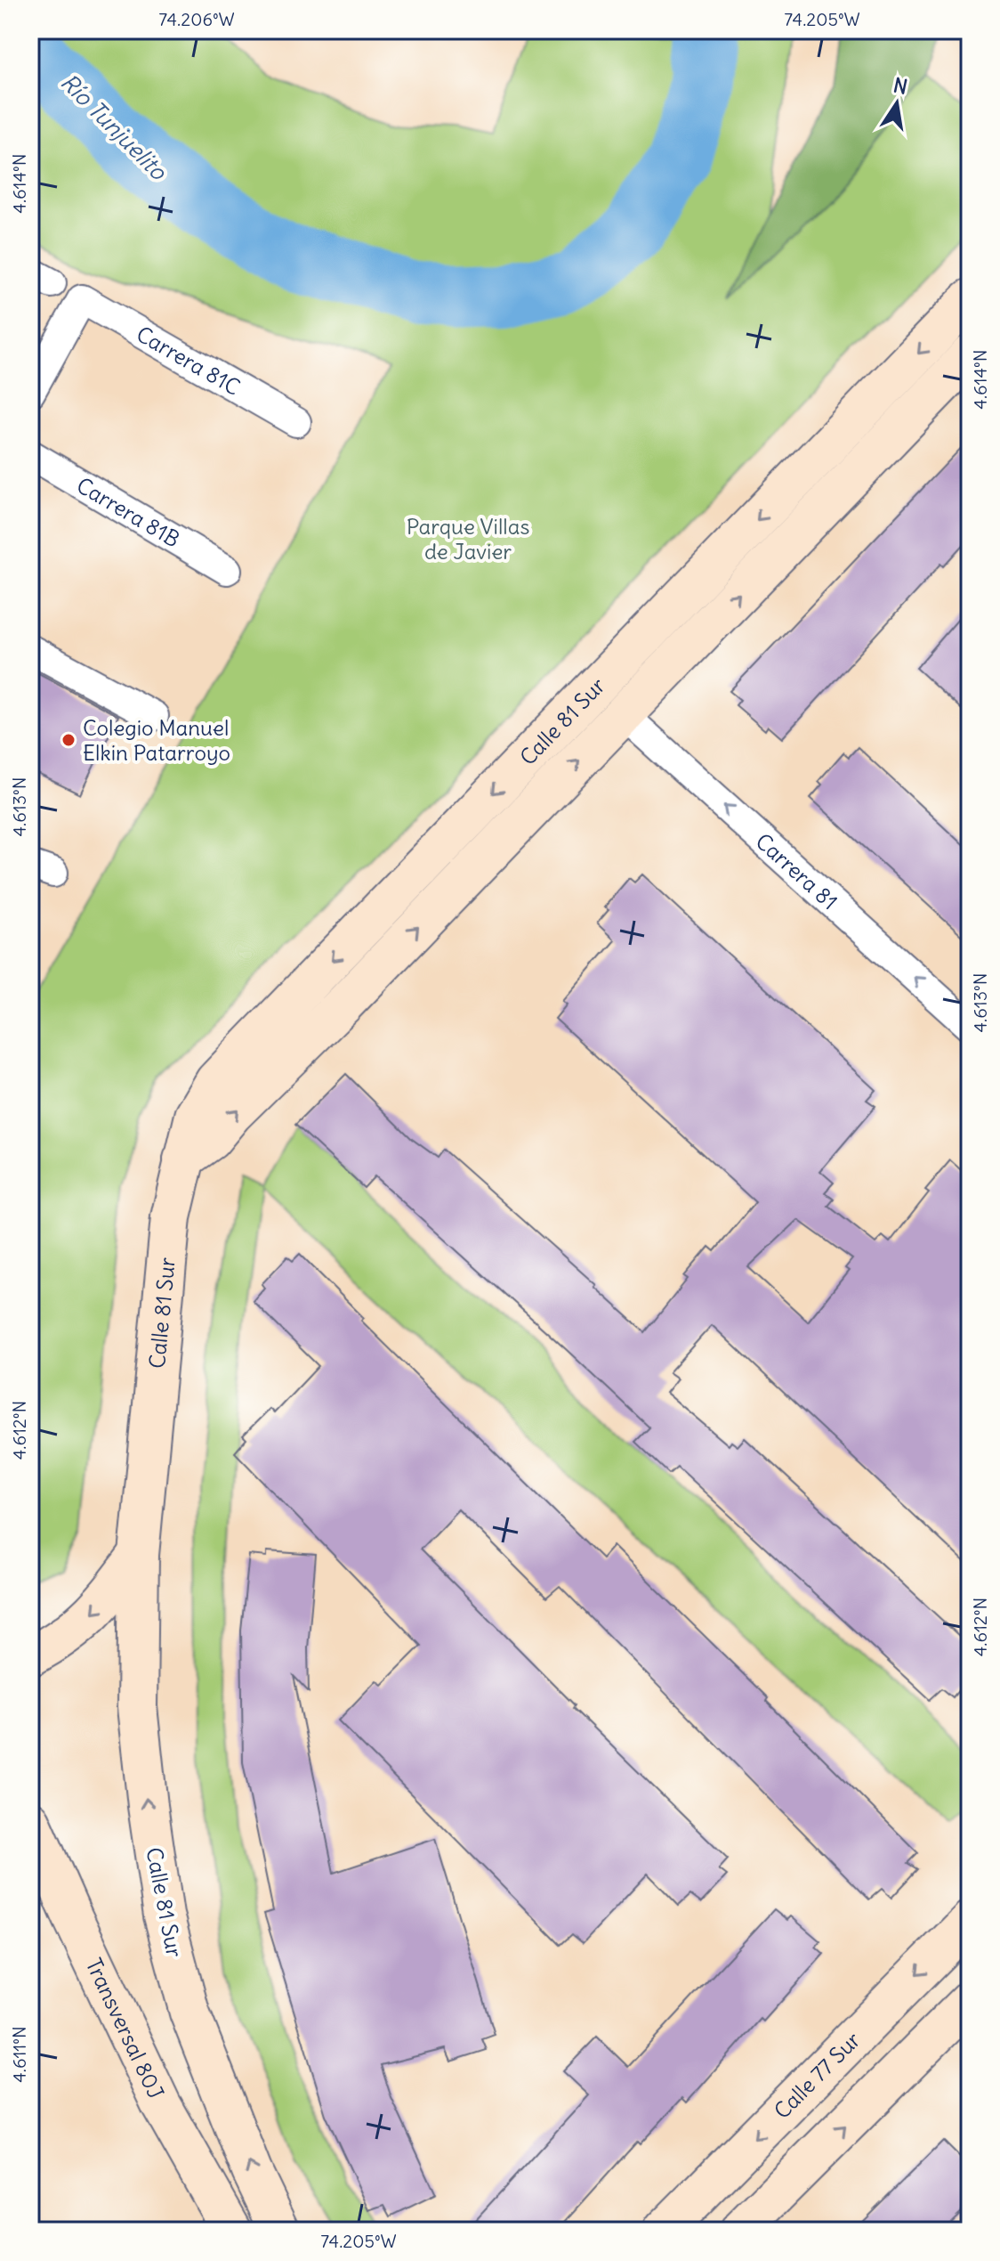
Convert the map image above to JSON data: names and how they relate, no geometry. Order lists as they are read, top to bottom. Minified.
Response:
{"streets":{"street":["Carrera 81C","Carrera 81B","Calle 81 Sur","Carrera 81","Transversal 80J","Calle 77 Sur"]},"crossings":[["Calle 81 Sur","Carrera 81"]],"one_way":["Carrera 81"],"water":["Río Tunjuelito"],"parks":["Parque Villas de Javier"],"places":["Colegio Manuel Elkin Patarroyo"],"north":"top","coordinates":["74.206°W","74.205°W","4.614°N","4.613°N","4.612°N","4.611°N"]}
